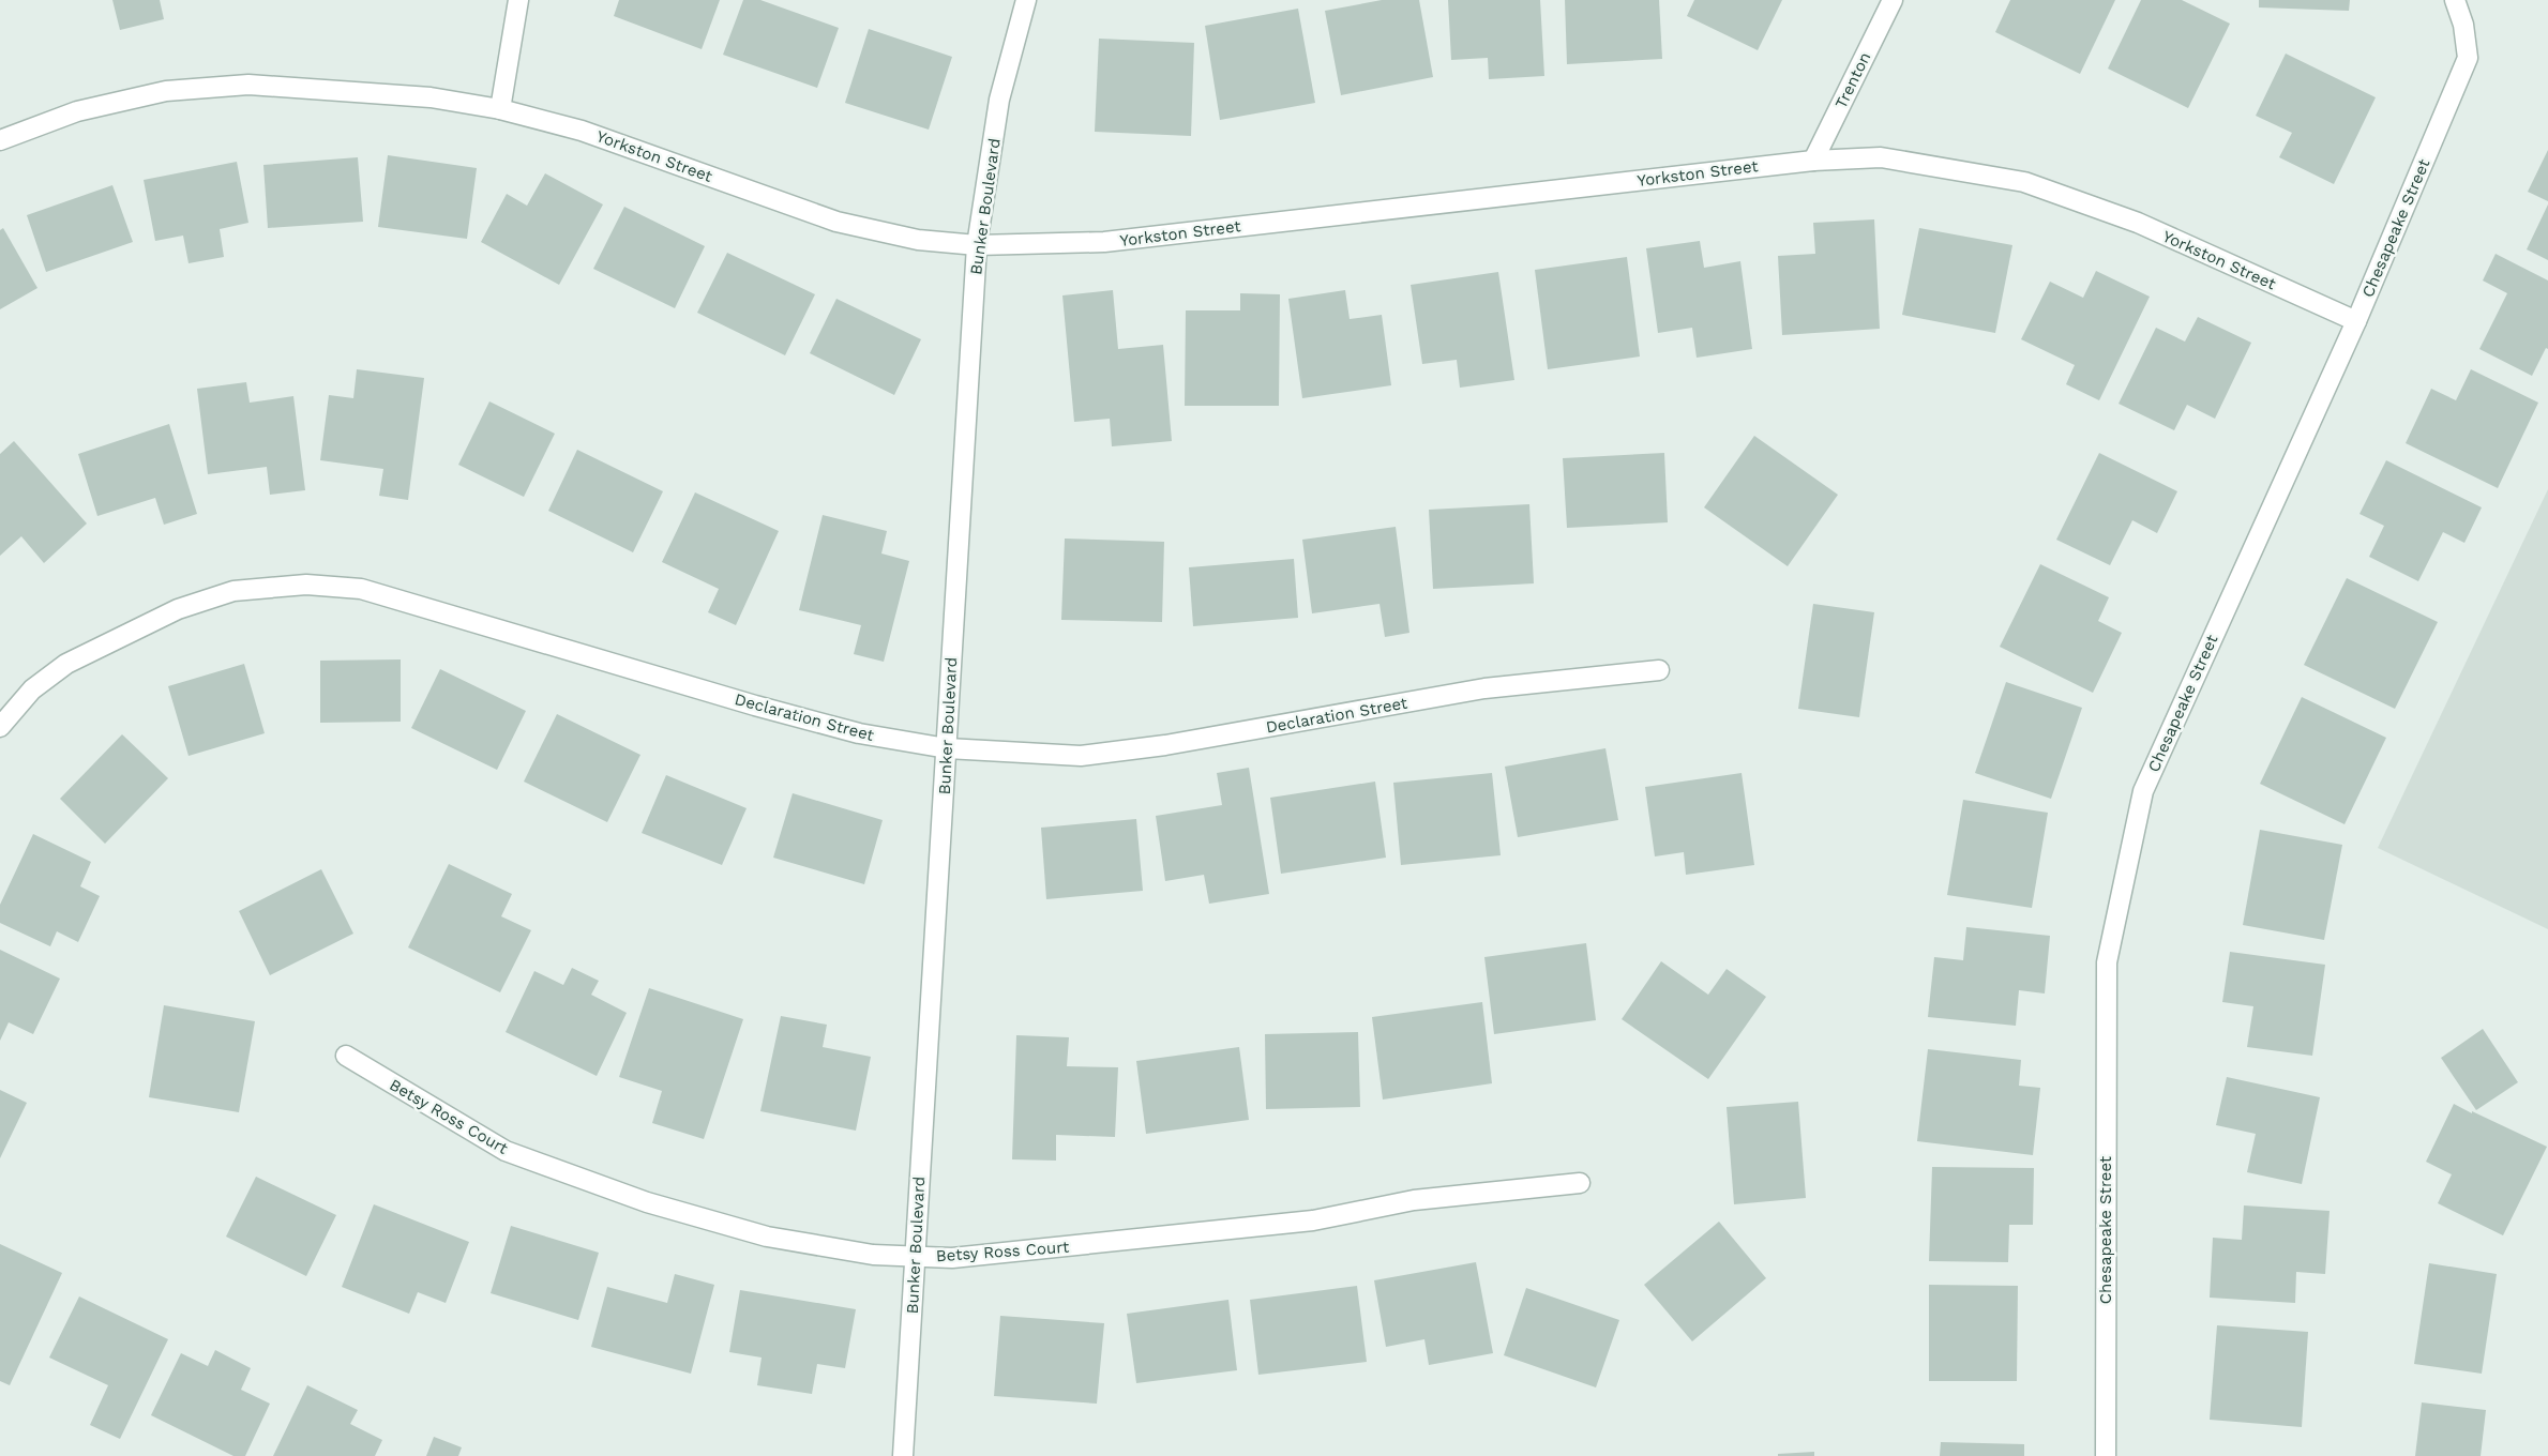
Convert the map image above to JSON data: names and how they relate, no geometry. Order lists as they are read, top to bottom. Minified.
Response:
{"streets":{"street":["Trenton","Yorkston Street","Bunker Boulevard","Chesapeake Street","Declaration Street","Betsy Ross Court"]},"crossings":[["Trenton","Yorkston Street"],["Yorkston Street","Bunker Boulevard"],["Yorkston Street","Chesapeake Street"],["Bunker Boulevard","Declaration Street"],["Bunker Boulevard","Betsy Ross Court"]]}
